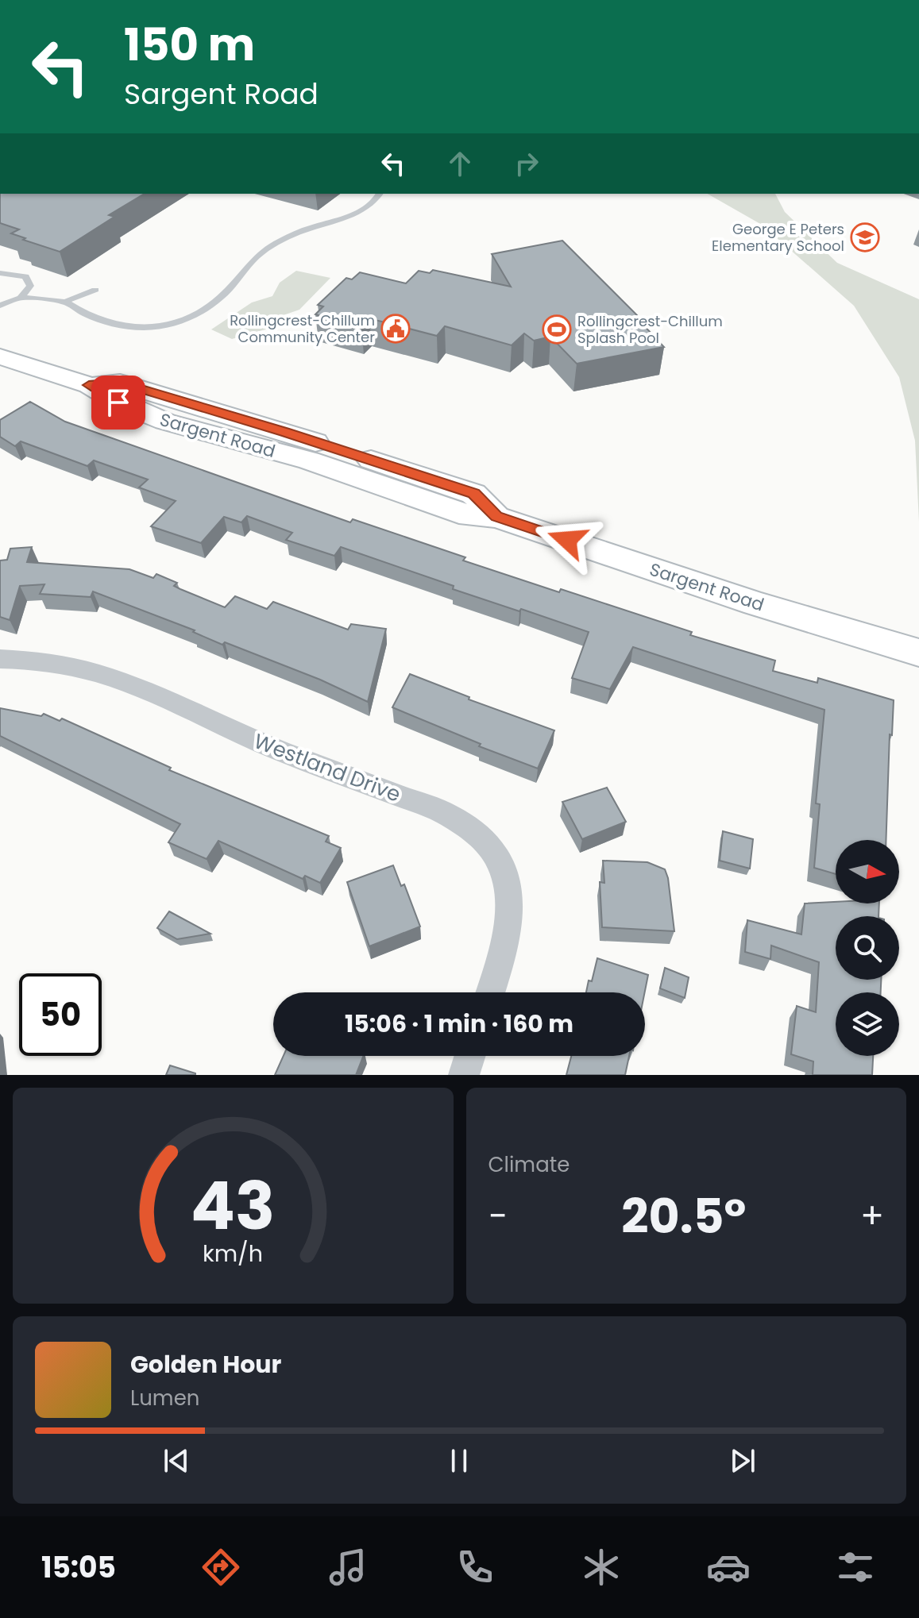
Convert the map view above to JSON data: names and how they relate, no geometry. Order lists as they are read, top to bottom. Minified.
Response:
{"streets":{"main road":["Sargent Road"],"street":["Westland Drive"]},"places":{"school or university":["George E Peters Elementary School"],"public building":["Rollingcrest-Chillum Community Center"],"sports":["Rollingcrest-Chillum Splash Pool"]},"north":"right","page":{"turn":["150 m","Sargent Road"],"limit":"50","trip":"15:06 · 1 min · 160 m","tile":"Climate","heat":["−","20.5°","+"],"song":["Golden Hour","Lumen"],"tabs":"15:05","gauge":["43","km/h"]}}
